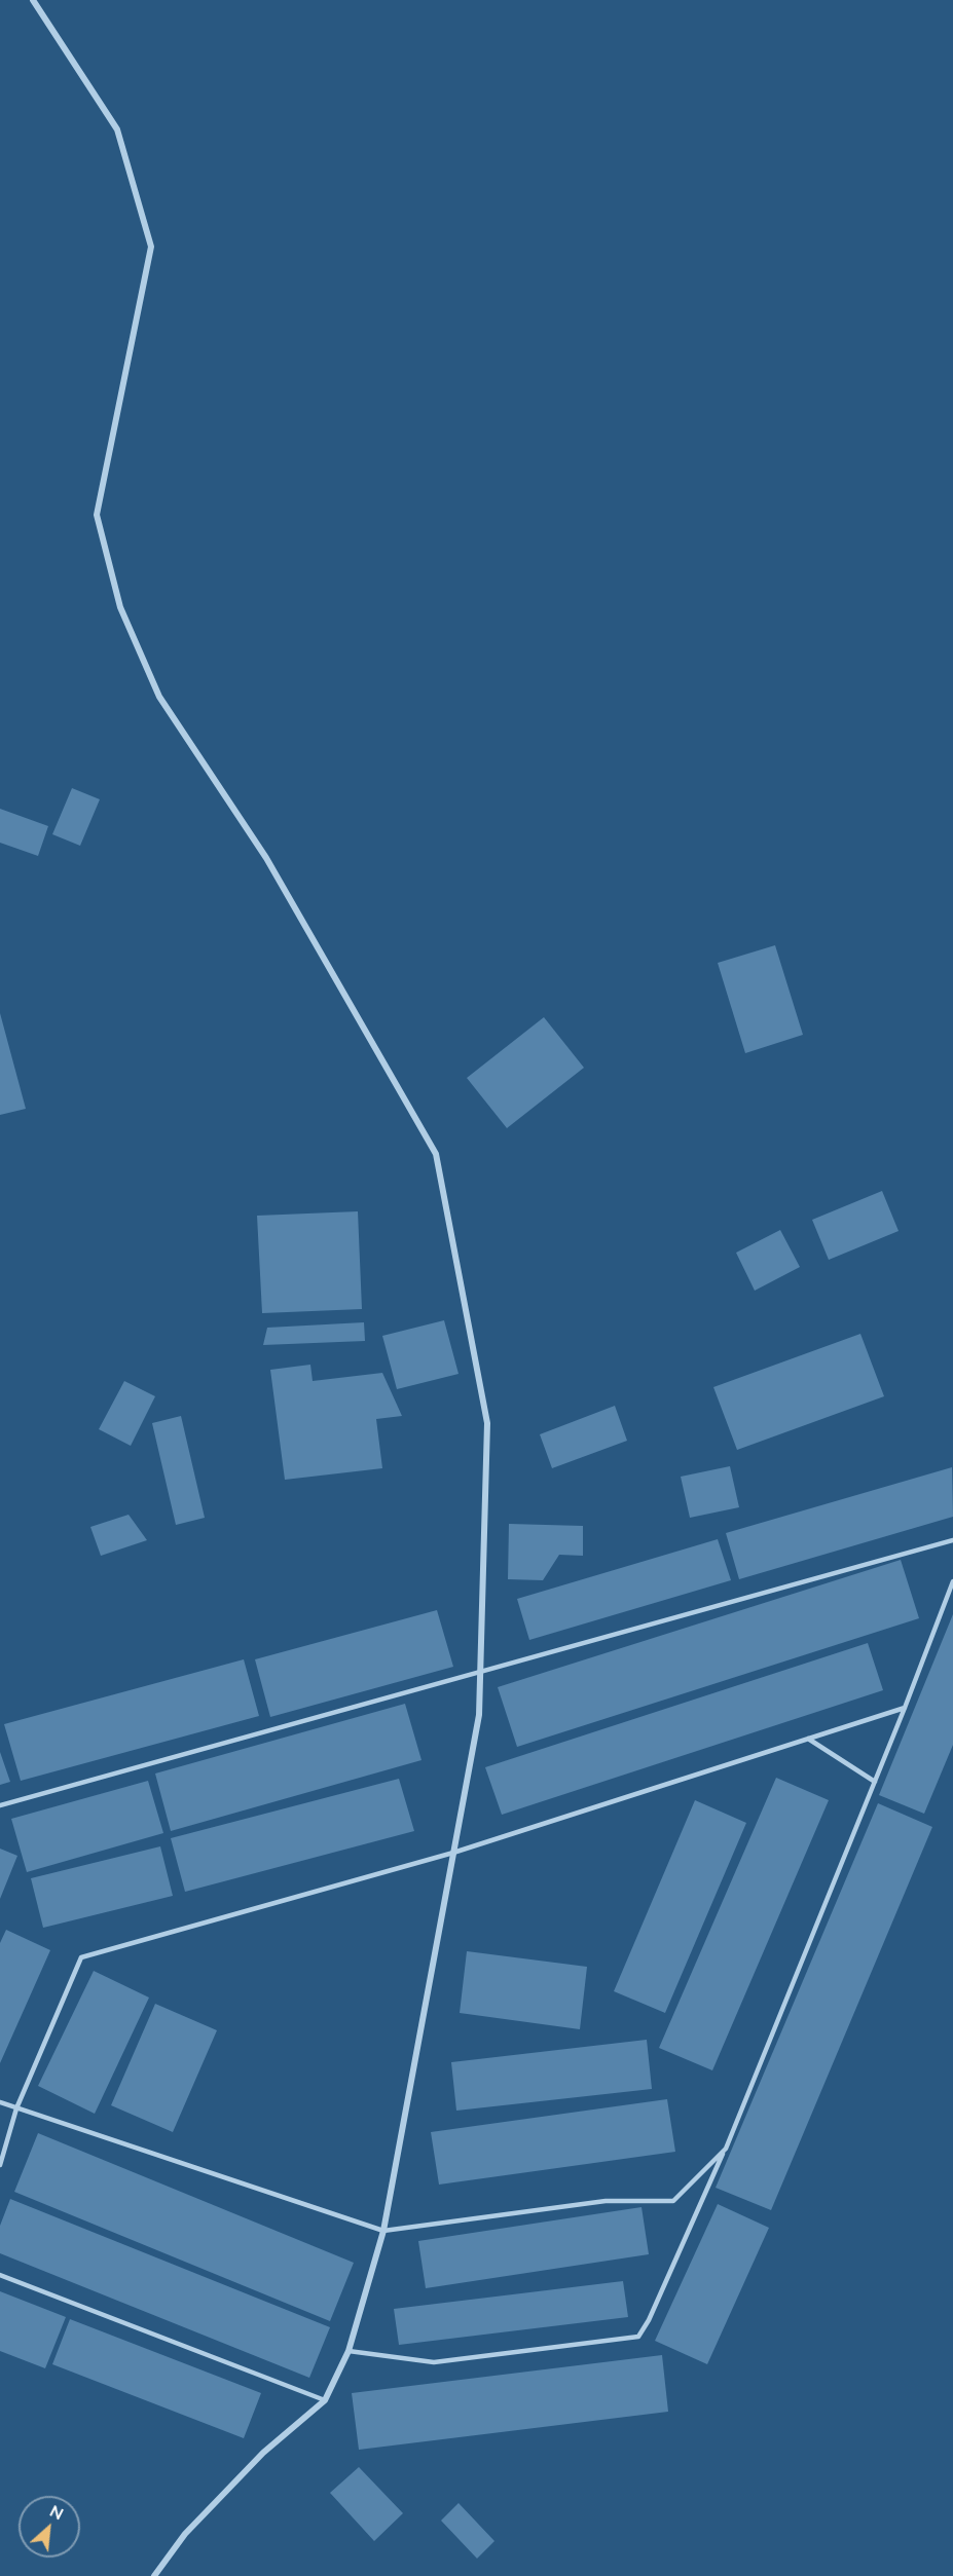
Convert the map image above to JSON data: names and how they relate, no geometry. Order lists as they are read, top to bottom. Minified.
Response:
{"north":"top right"}
